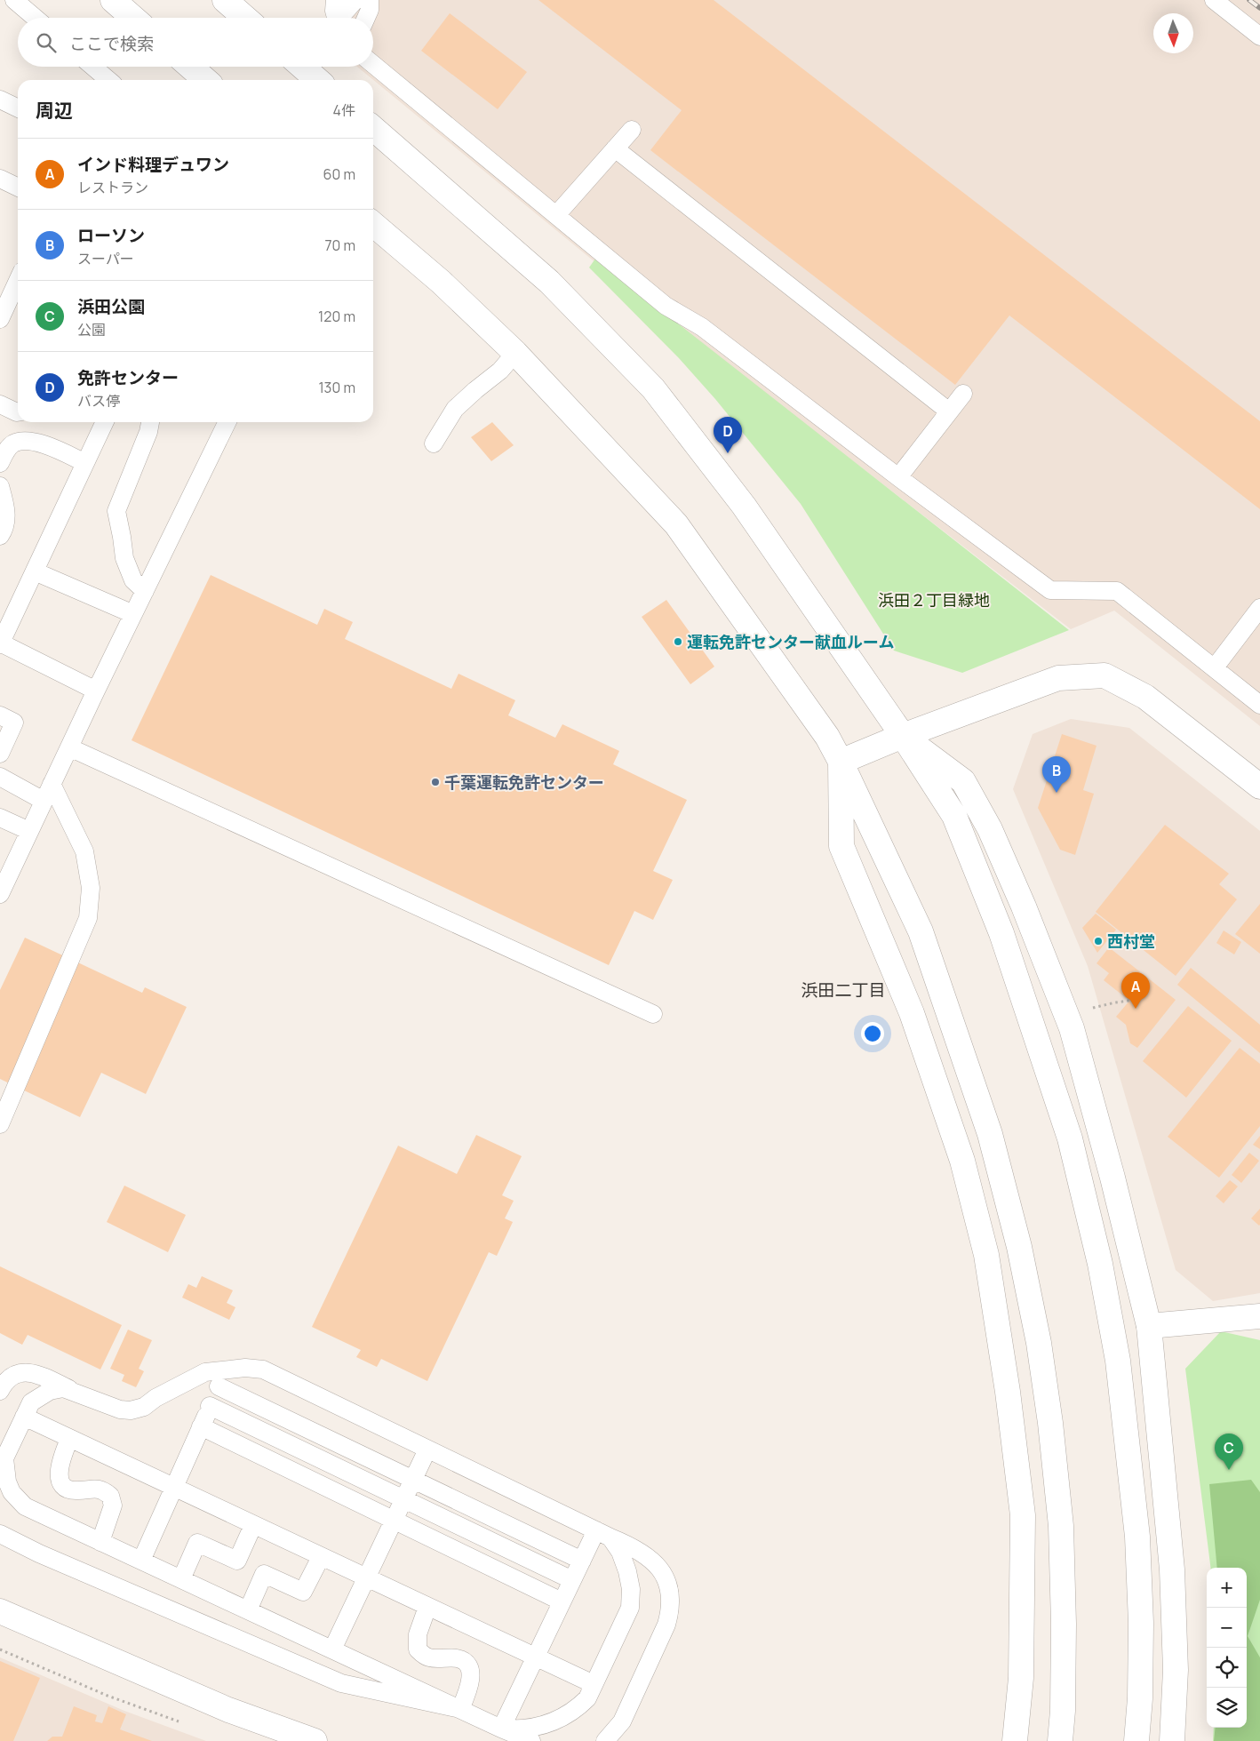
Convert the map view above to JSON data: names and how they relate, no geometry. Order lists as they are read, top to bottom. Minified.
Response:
{"districts":["浜田二丁目"],"parks":["浜田２丁目緑地"],"places":["運転免許センター献血ルーム","千葉運転免許センター","西村堂"],"north":"bottom","page":{"search":"ここで検索","heading":["周辺","4件"],"list":[{"mark":"A","name":"インド料理デュワン","note":"レストラン","value":"60 m"},{"mark":"B","name":"ローソン","note":"スーパー","value":"70 m"},{"mark":"C","name":"浜田公園","note":"公園","value":"120 m"},{"mark":"D","name":"免許センター","note":"バス停","value":"130 m"}],"pins":["D","B","A","C"],"map_buttons":["+","−"]}}
